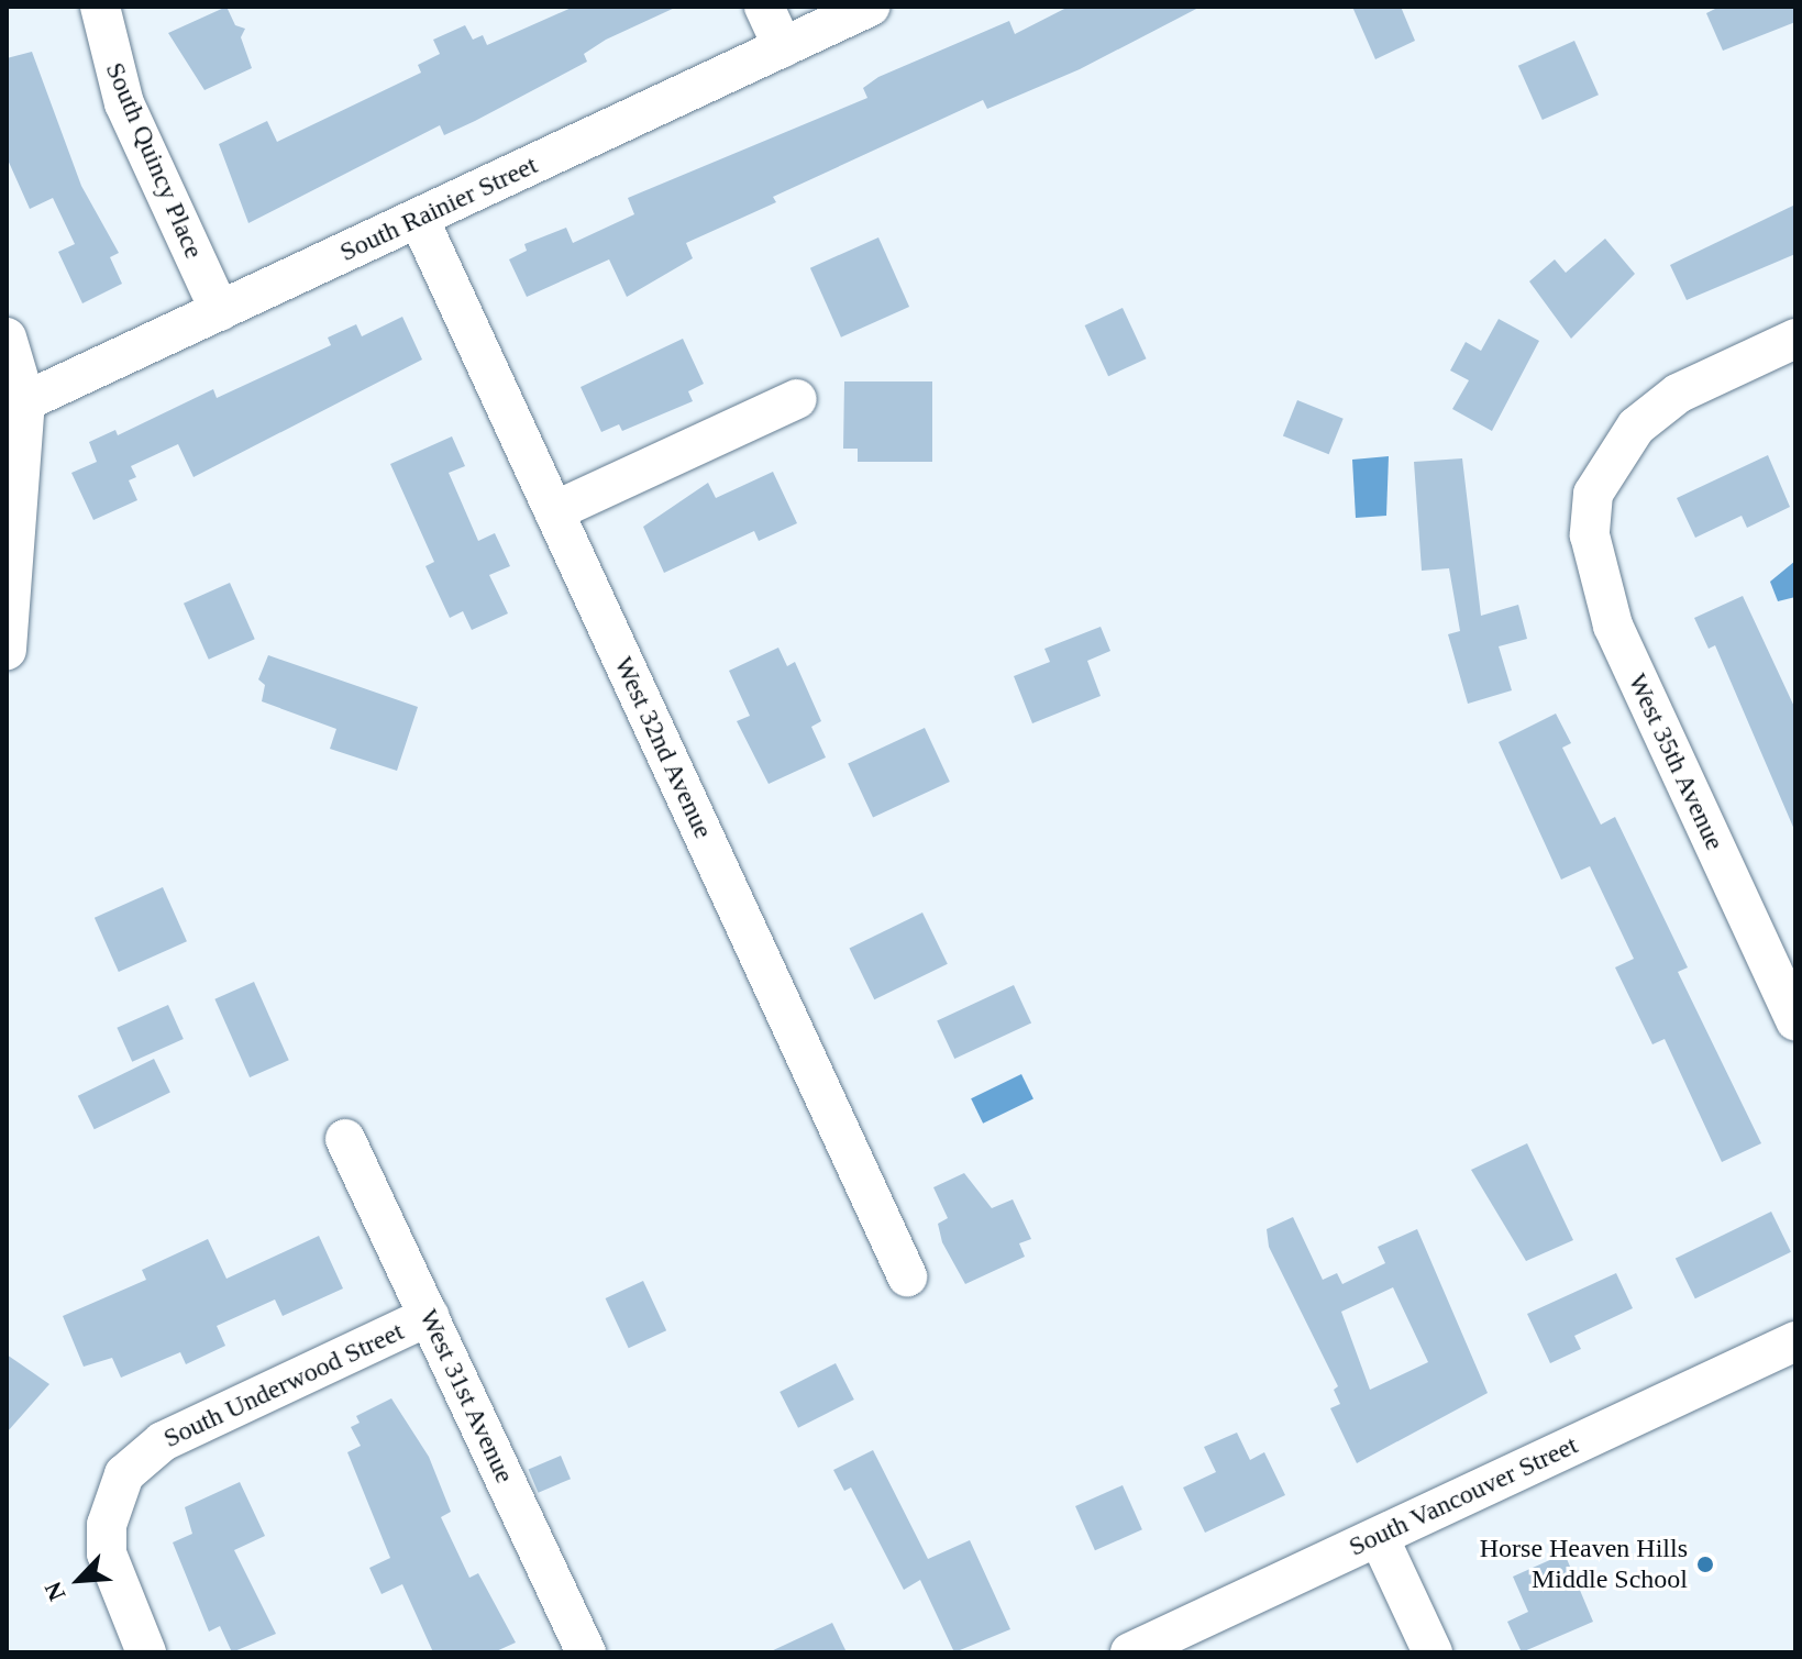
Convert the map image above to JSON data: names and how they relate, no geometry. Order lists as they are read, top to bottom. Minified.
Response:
{"streets":{"street":["South Quincy Place","South Rainier Street","West 32nd Avenue","West 35th Avenue","South Underwood Street","West 31st Avenue","South Vancouver Street"]},"crossings":[["South Quincy Place","South Rainier Street"],["South Rainier Street","West 32nd Avenue"],["South Underwood Street","West 31st Avenue"]],"places":["Horse Heaven Hills Middle School"],"north":"bottom left"}
